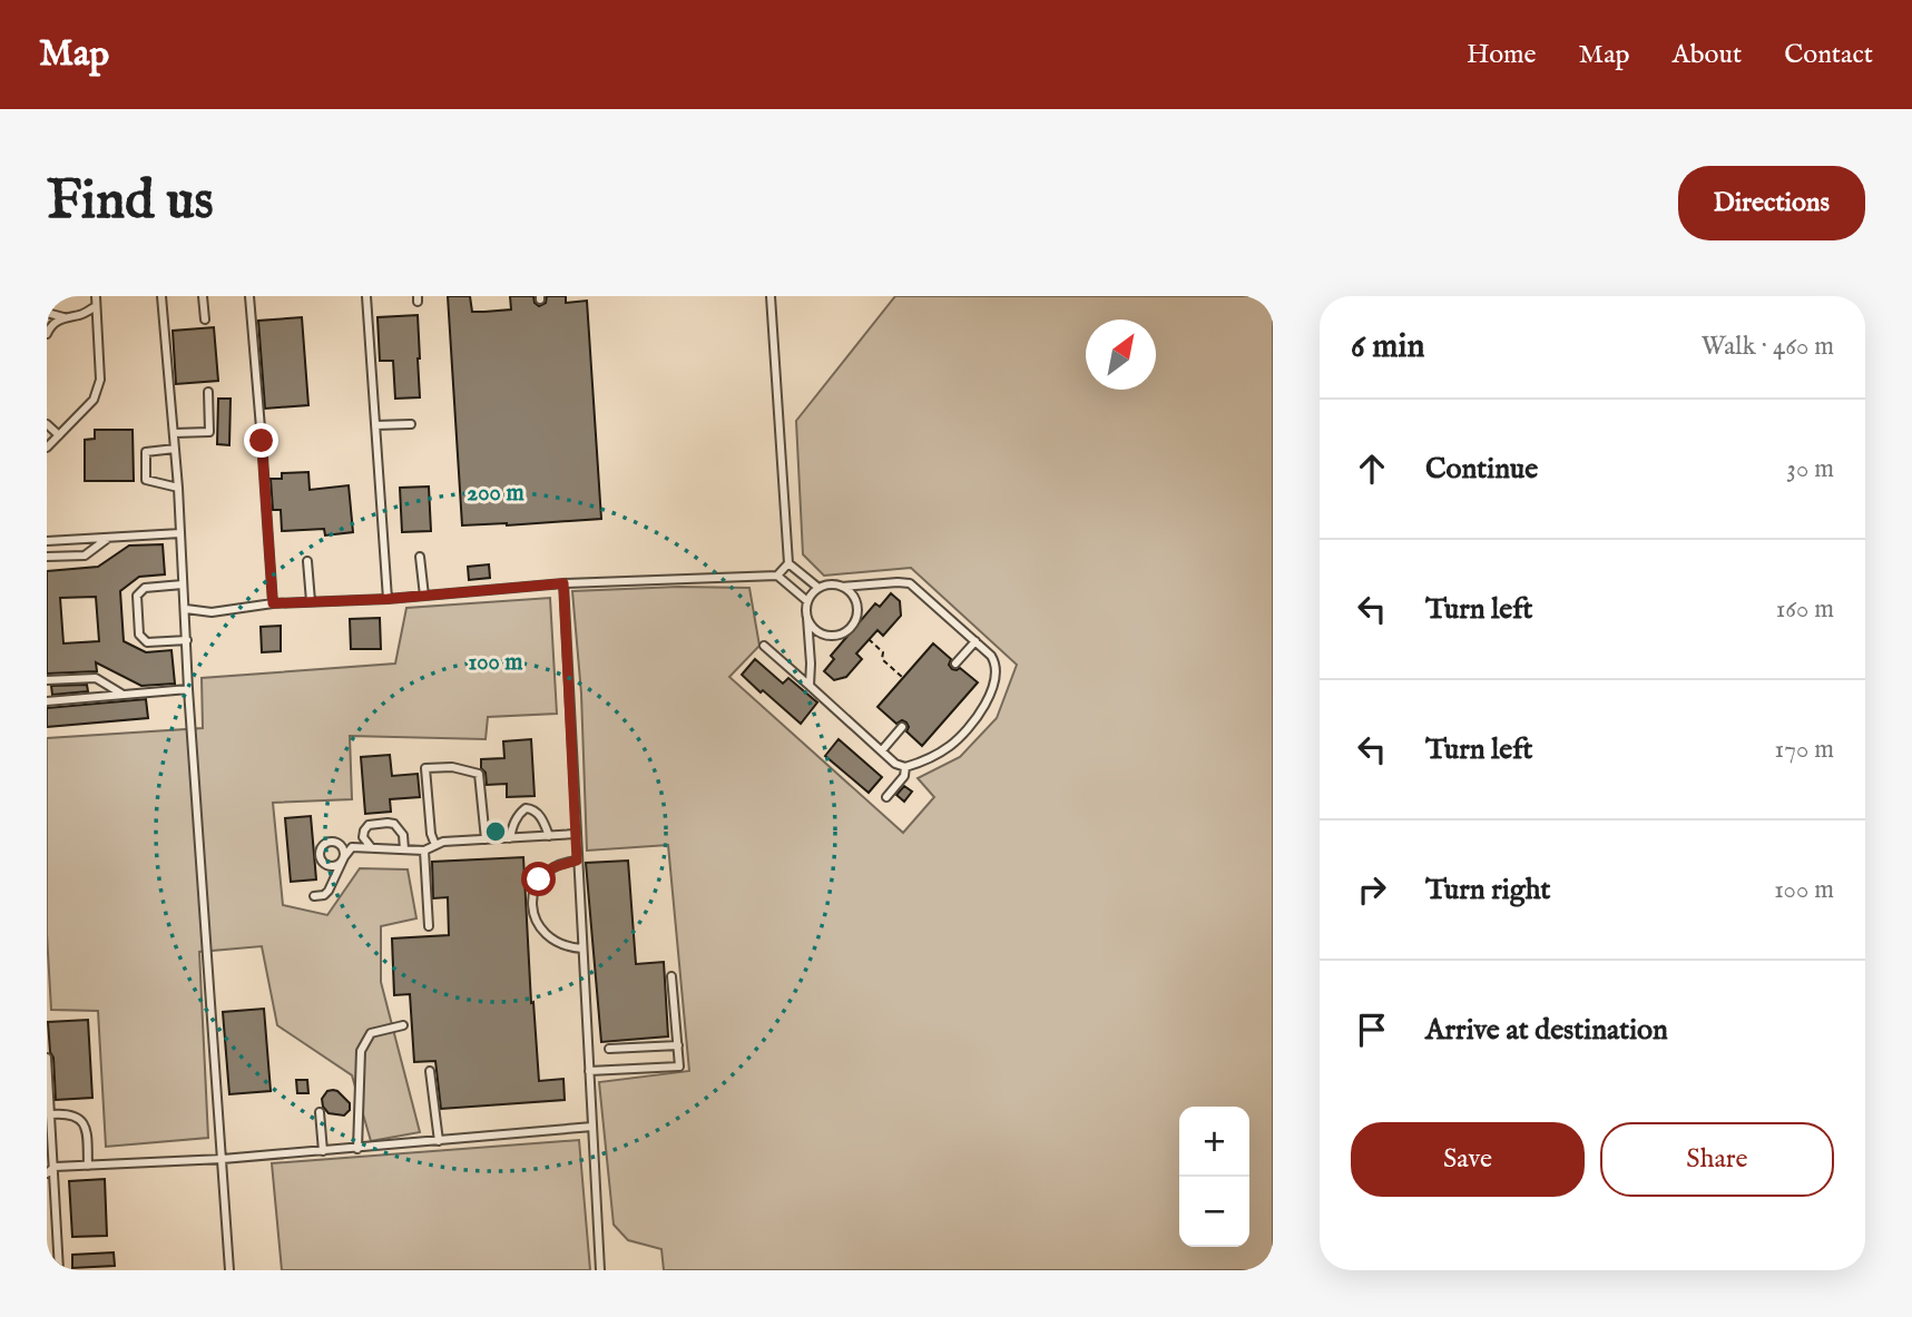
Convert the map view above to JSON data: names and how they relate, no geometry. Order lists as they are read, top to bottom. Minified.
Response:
{"north":"top right","page":{"header":"Map","nav":["Home","Map","About","Contact"],"buttons":["Directions",["Save","Share"]],"title":"Find us","heading":["6 min","Walk · 460 m"],"list":[["Continue","30 m"],["Turn left","160 m"],["Turn left","170 m"],["Turn right","100 m"],"Arrive at destination"],"map_buttons":["+","−"]},"rings":["200 m","100 m"]}
